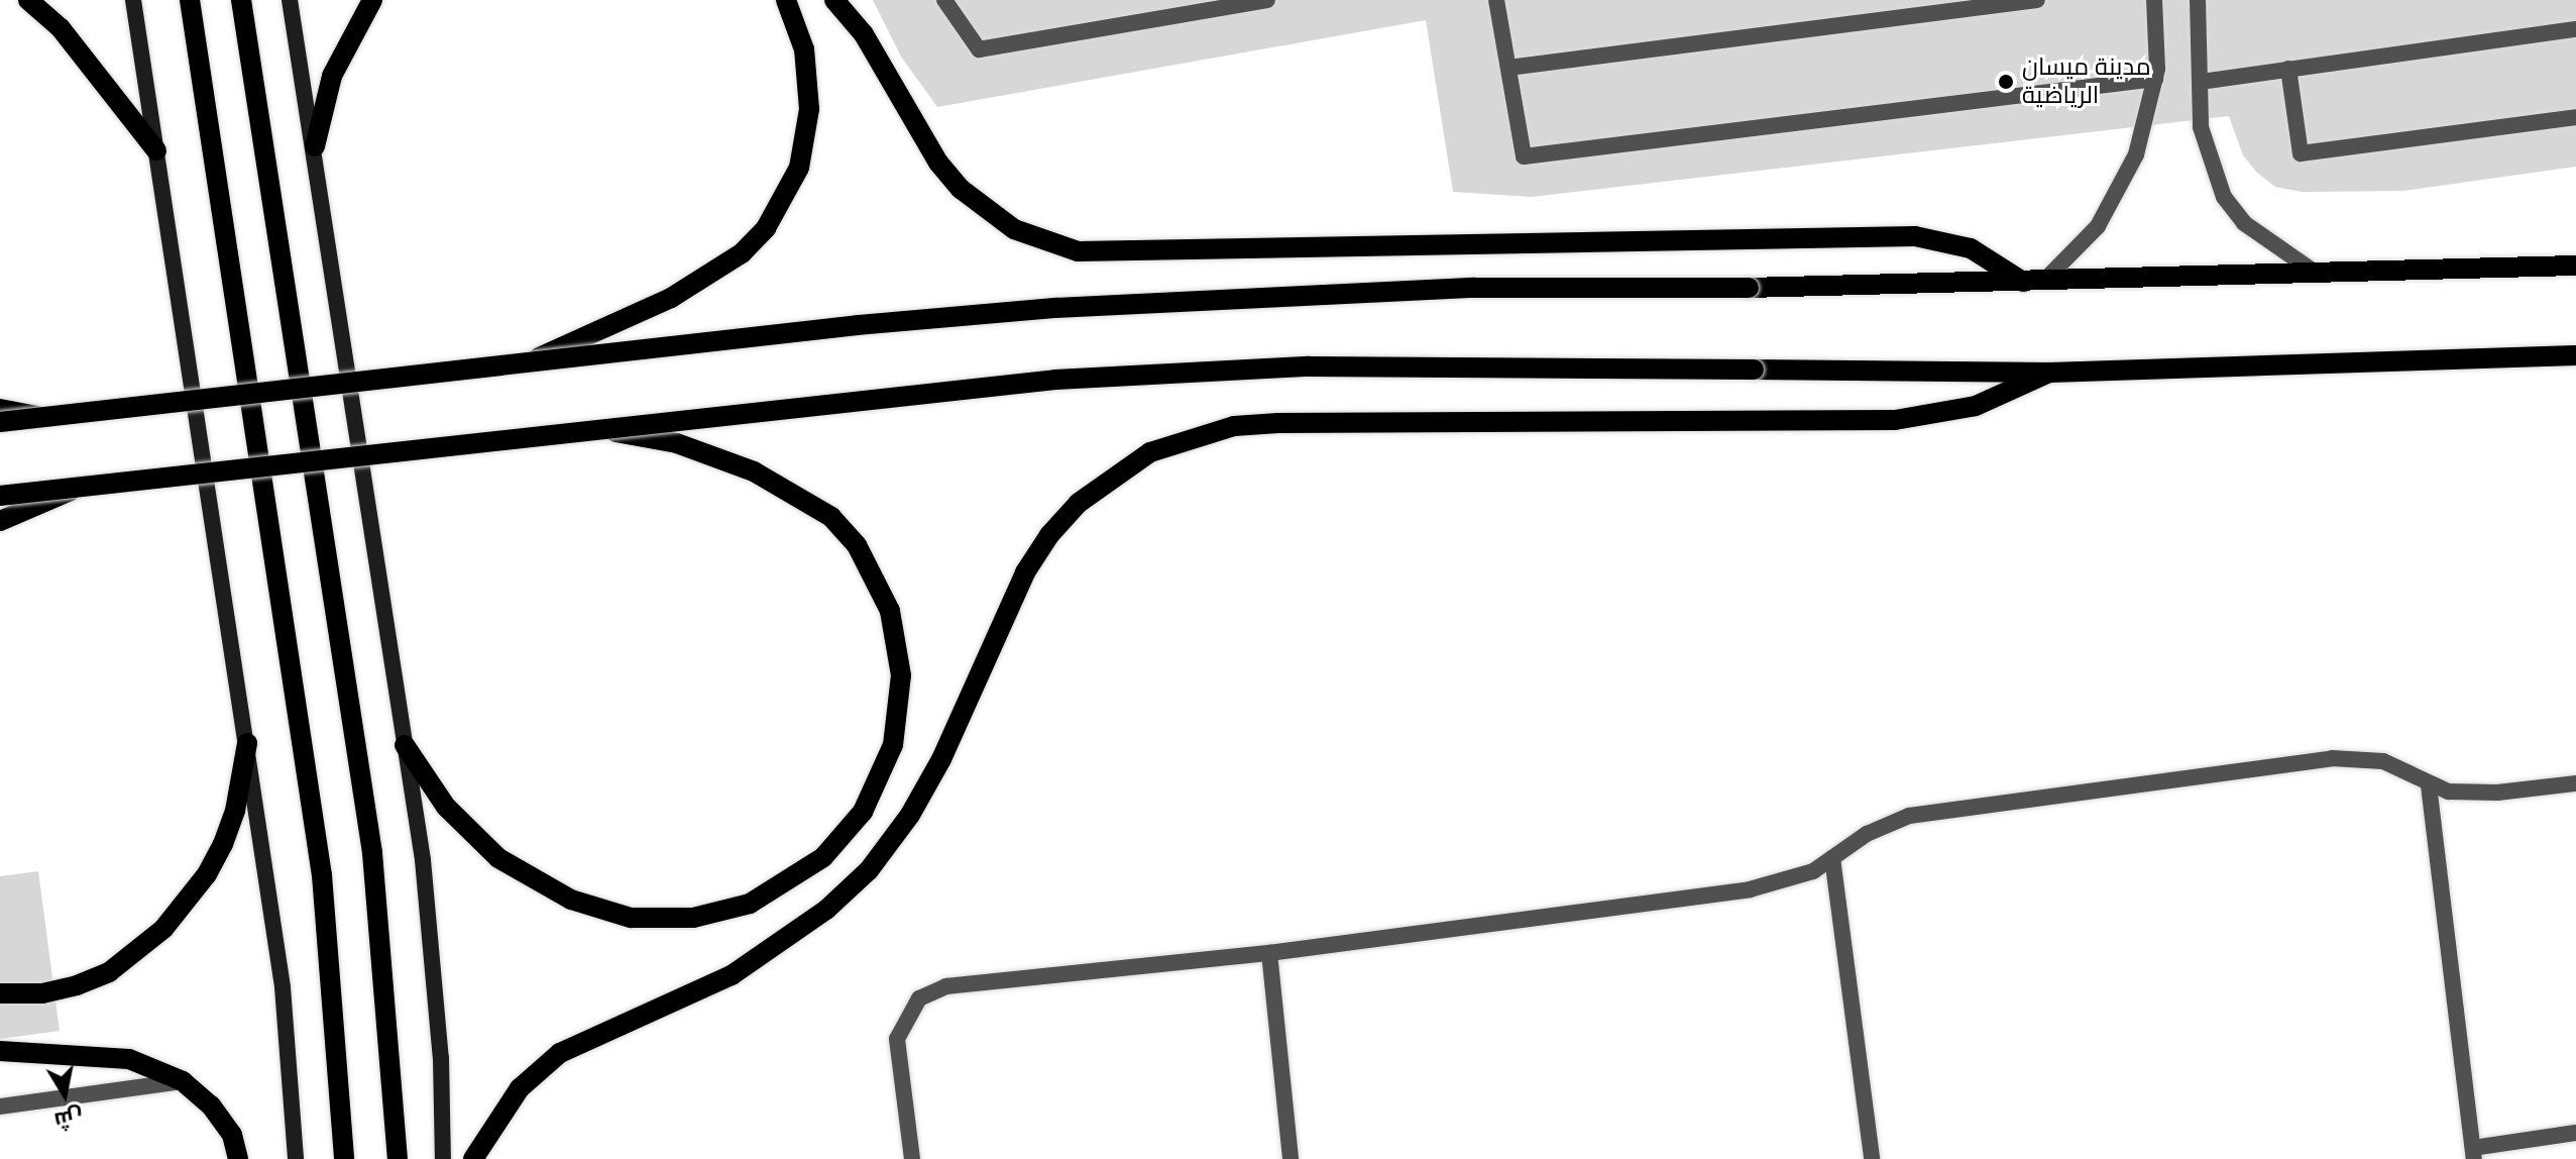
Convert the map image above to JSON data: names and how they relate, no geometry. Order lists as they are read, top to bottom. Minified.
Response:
{"places":["مدينة ميسان الرياضية"],"north":"bottom"}
